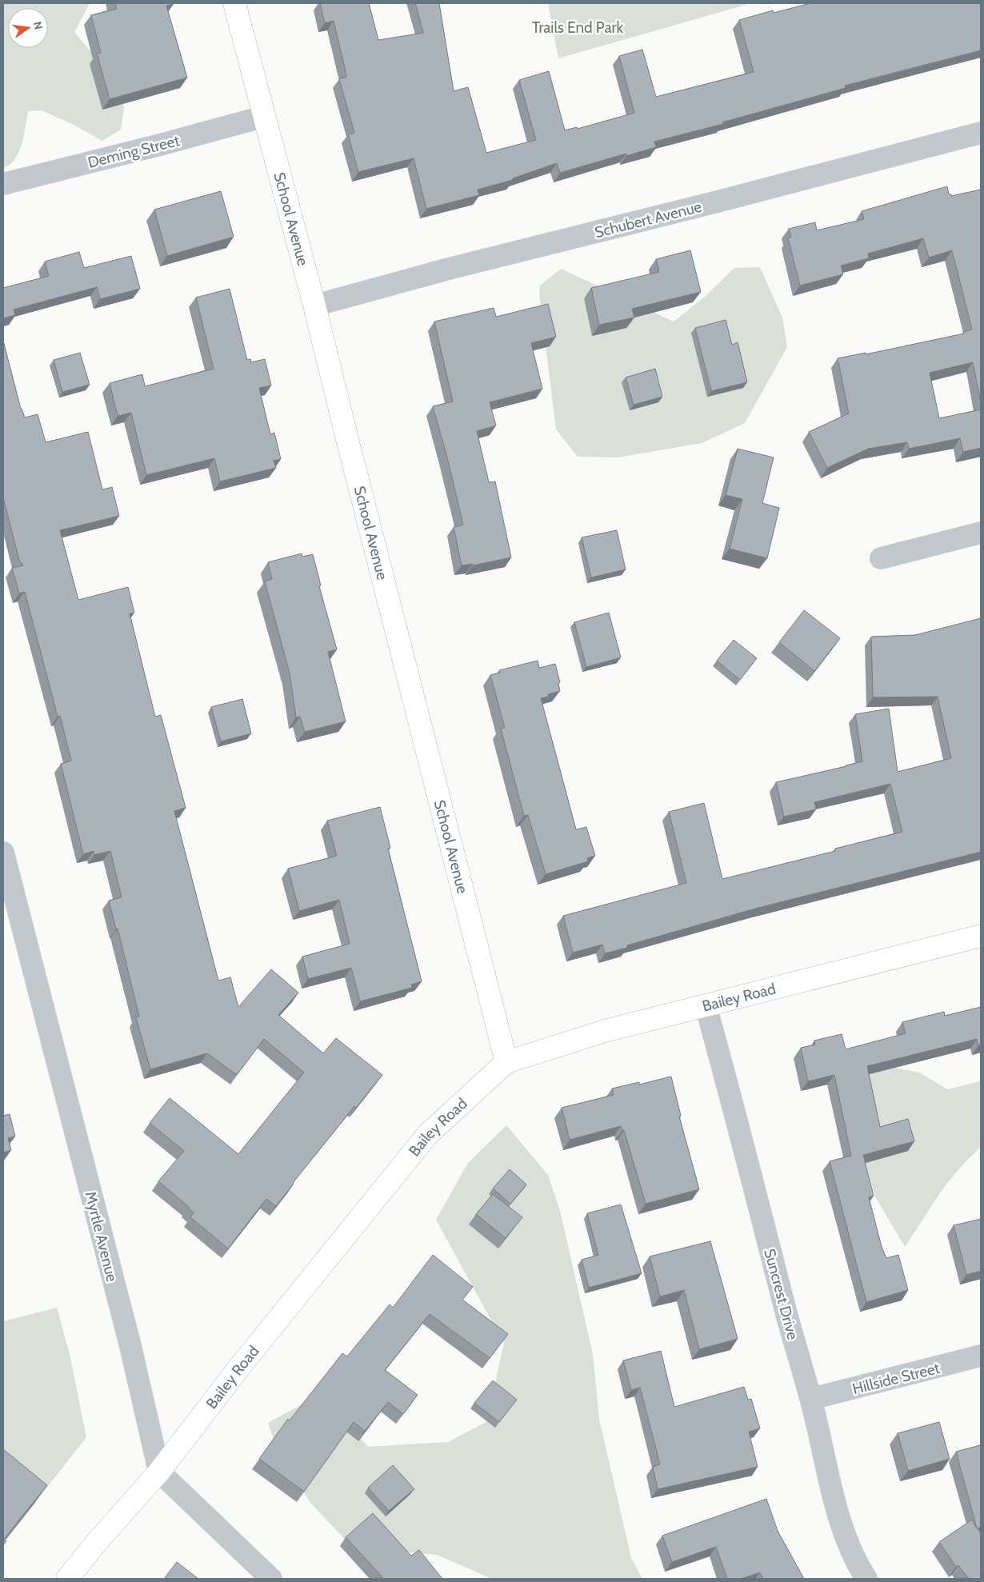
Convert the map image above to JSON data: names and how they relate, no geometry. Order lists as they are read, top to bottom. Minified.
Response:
{"streets":{"street":["Deming Street","School Avenue","Schubert Avenue","Bailey Road","Myrtle Avenue","Suncrest Drive","Hillside Street"]},"crossings":[["Deming Street","School Avenue"],["School Avenue","Schubert Avenue"],["School Avenue","Bailey Road"],["Bailey Road","Myrtle Avenue"],["Bailey Road","Suncrest Drive"],["Suncrest Drive","Hillside Street"]],"parks":["Trails End Park"],"north":"right"}
